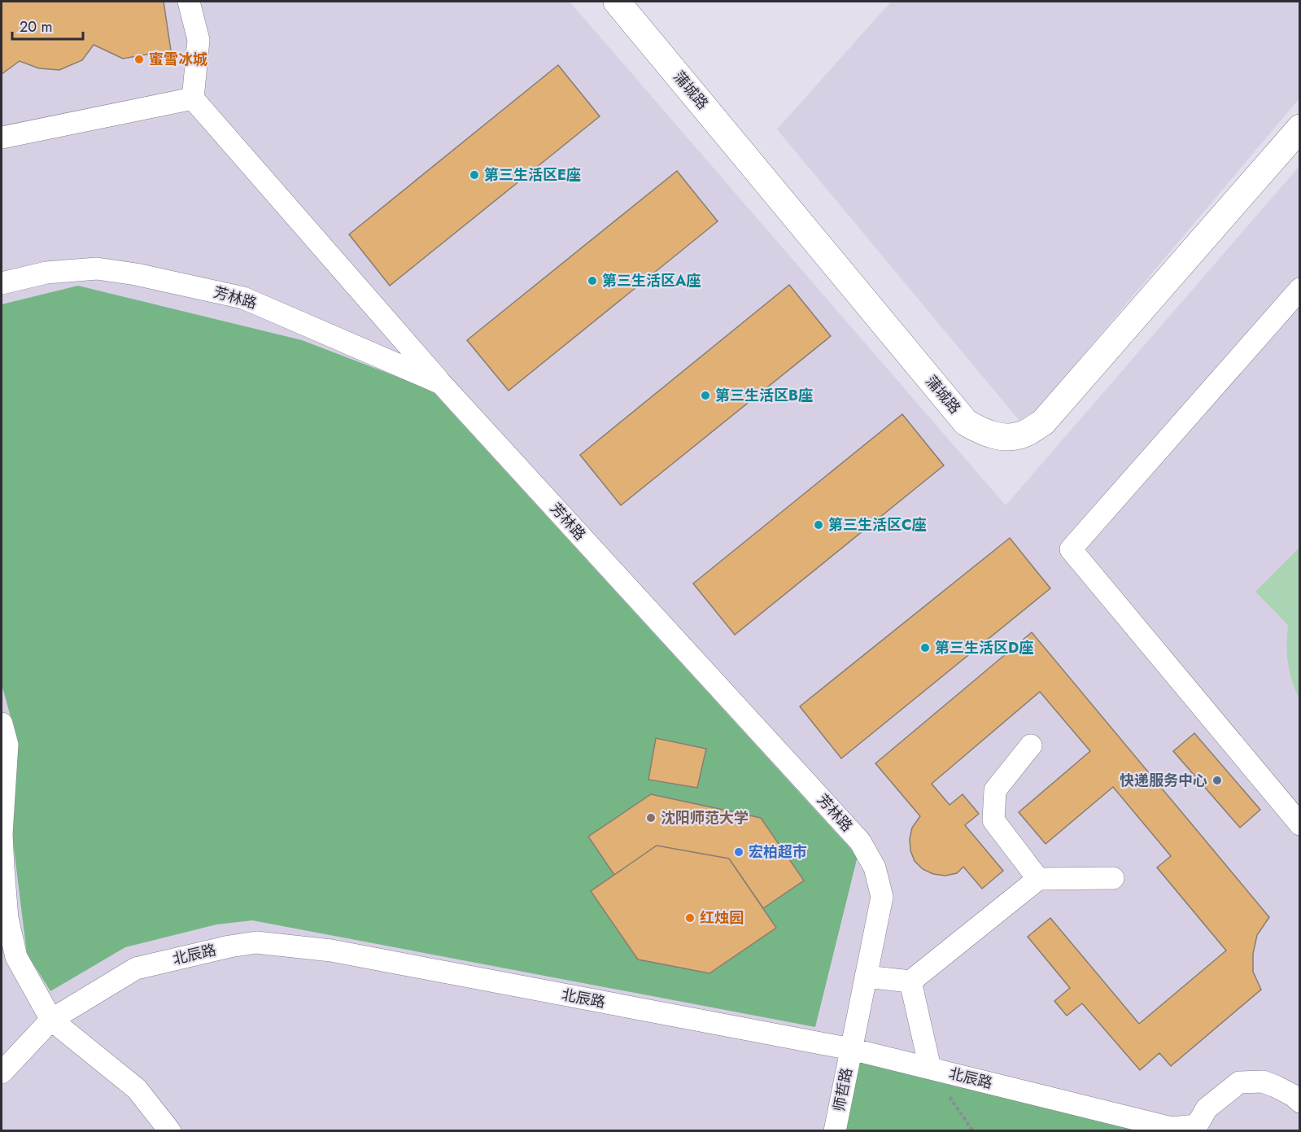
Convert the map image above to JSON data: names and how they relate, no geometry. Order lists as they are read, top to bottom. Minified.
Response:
{"streets":{"street":["蒲城路","芳林路","北辰路","师哲路"]},"crossings":[["芳林路","北辰路"],["芳林路","师哲路"],["北辰路","师哲路"]],"places":["蜜雪冰城","第三生活区E座","第三生活区A座","第三生活区B座","第三生活区C座","第三生活区D座","快递服务中心","沈阳师范大学","宏柏超市","红烛园"],"scale_bar":"20 m"}
